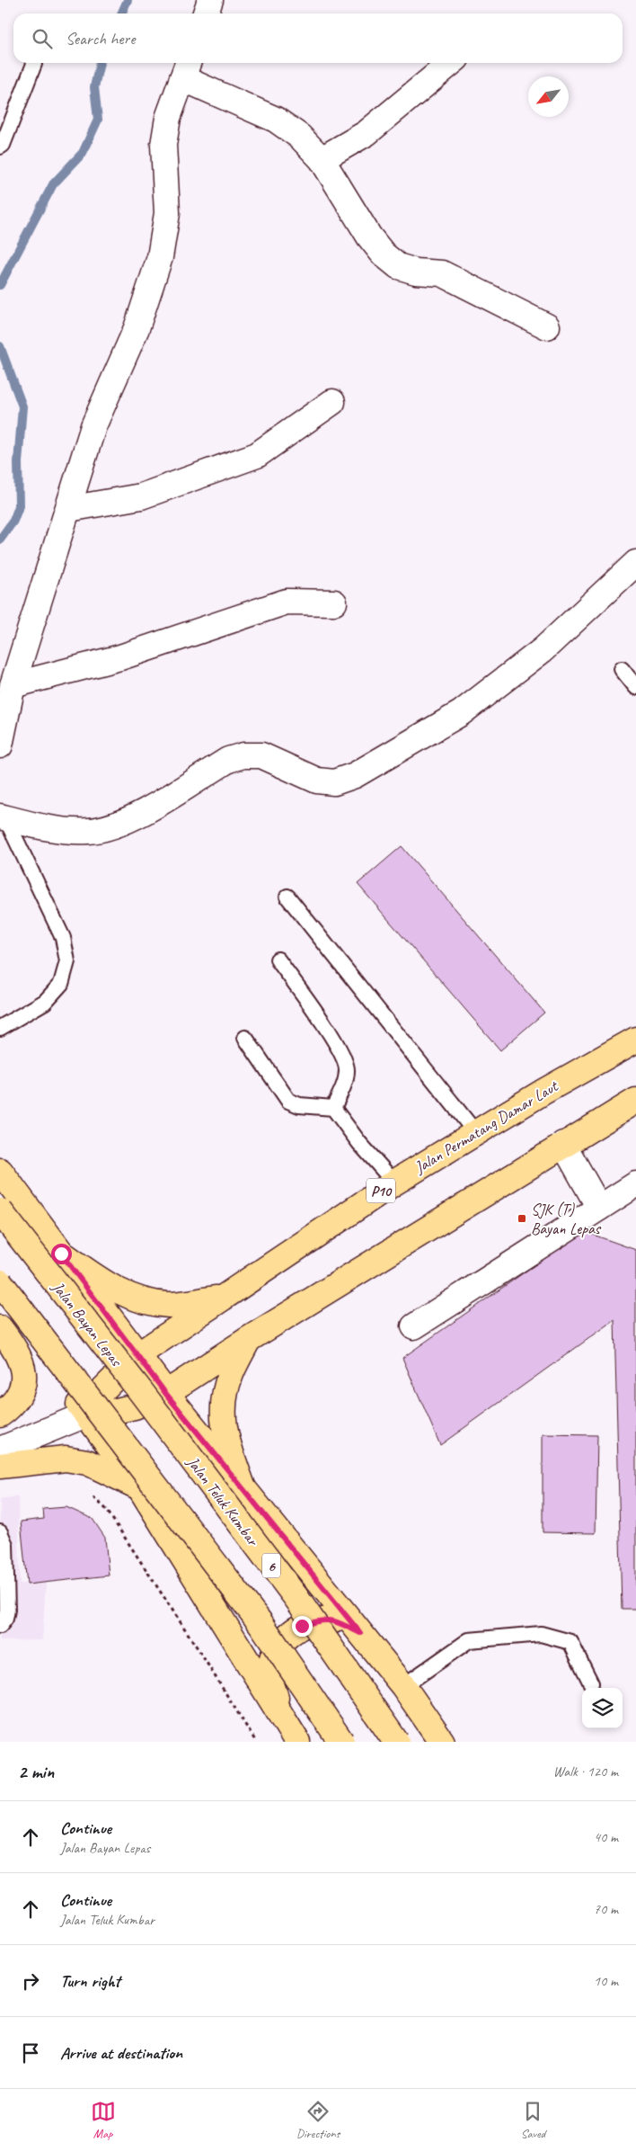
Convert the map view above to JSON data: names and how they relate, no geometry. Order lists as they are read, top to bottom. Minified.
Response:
{"streets":{"main road":["Jalan Permatang Damar Laut","P10","Jalan Bayan Lepas","Jalan Teluk Kumbar","6"]},"crossings":[["Jalan Permatang Damar Laut","P10"],["Jalan Permatang Damar Laut","Jalan Bayan Lepas"],["P10","Jalan Bayan Lepas"],["Jalan Bayan Lepas","Jalan Teluk Kumbar"]],"places":{"transit":["SJK (T) Bayan Lepas"]},"north":"bottom left","page":{"search":"Search here","heading":["2 min","Walk · 120 m"],"list":[["Continue","Jalan Bayan Lepas","40 m"],["Continue","Jalan Teluk Kumbar","70 m"],["Turn right","10 m"],"Arrive at destination"],"nav":["Map","Directions","Saved"]}}
